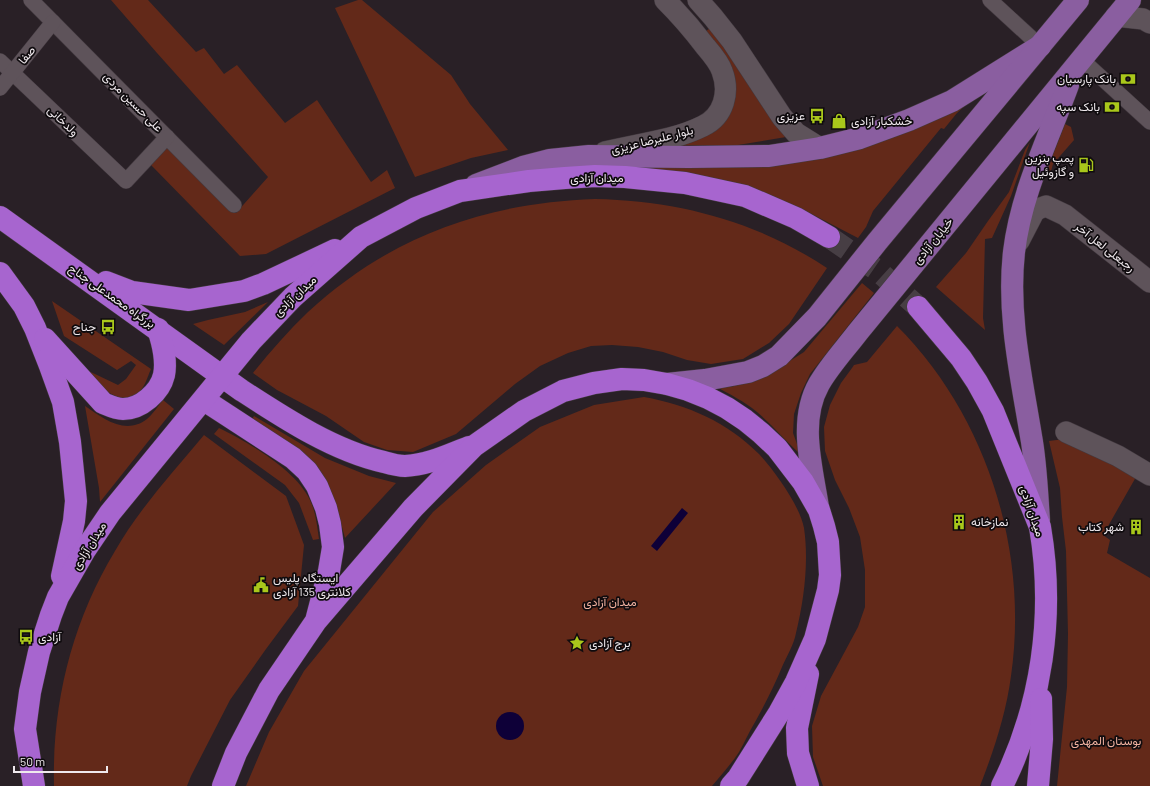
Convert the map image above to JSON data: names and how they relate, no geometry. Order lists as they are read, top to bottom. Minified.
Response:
{"streets":{"highway":["میدان آزادی","بزرگراه محمدعلی جناح"],"main road":["بلوار علیرضا عزیزی","خیابان آزادی","رجبعلی لعل آخر"],"street":["صفا","علی حسین مردی","ولدخانی"]},"crossings":[["صفا","علی حسین مردی"],["صفا","ولدخانی"],["علی حسین مردی","ولدخانی"],["میدان آزادی","بزرگراه محمدعلی جناح"]],"parks":["میدان آزادی","بوستان المهدی"],"places":{"bank":["بانک پارسیان","بانک سپه"],"bus stop":["عزیزی","جناح","آزادی"],"shop":["خشکبار آزادی"],"fuel station":["پمپ بنزین و گازوئیل"],"building":["نمازخانه","شهر کتاب"],"public building":["ایستگاه پلیس کلانتری 135 آزادی"],"place":["برج آزادی"]},"scale_bar":"50 m"}
